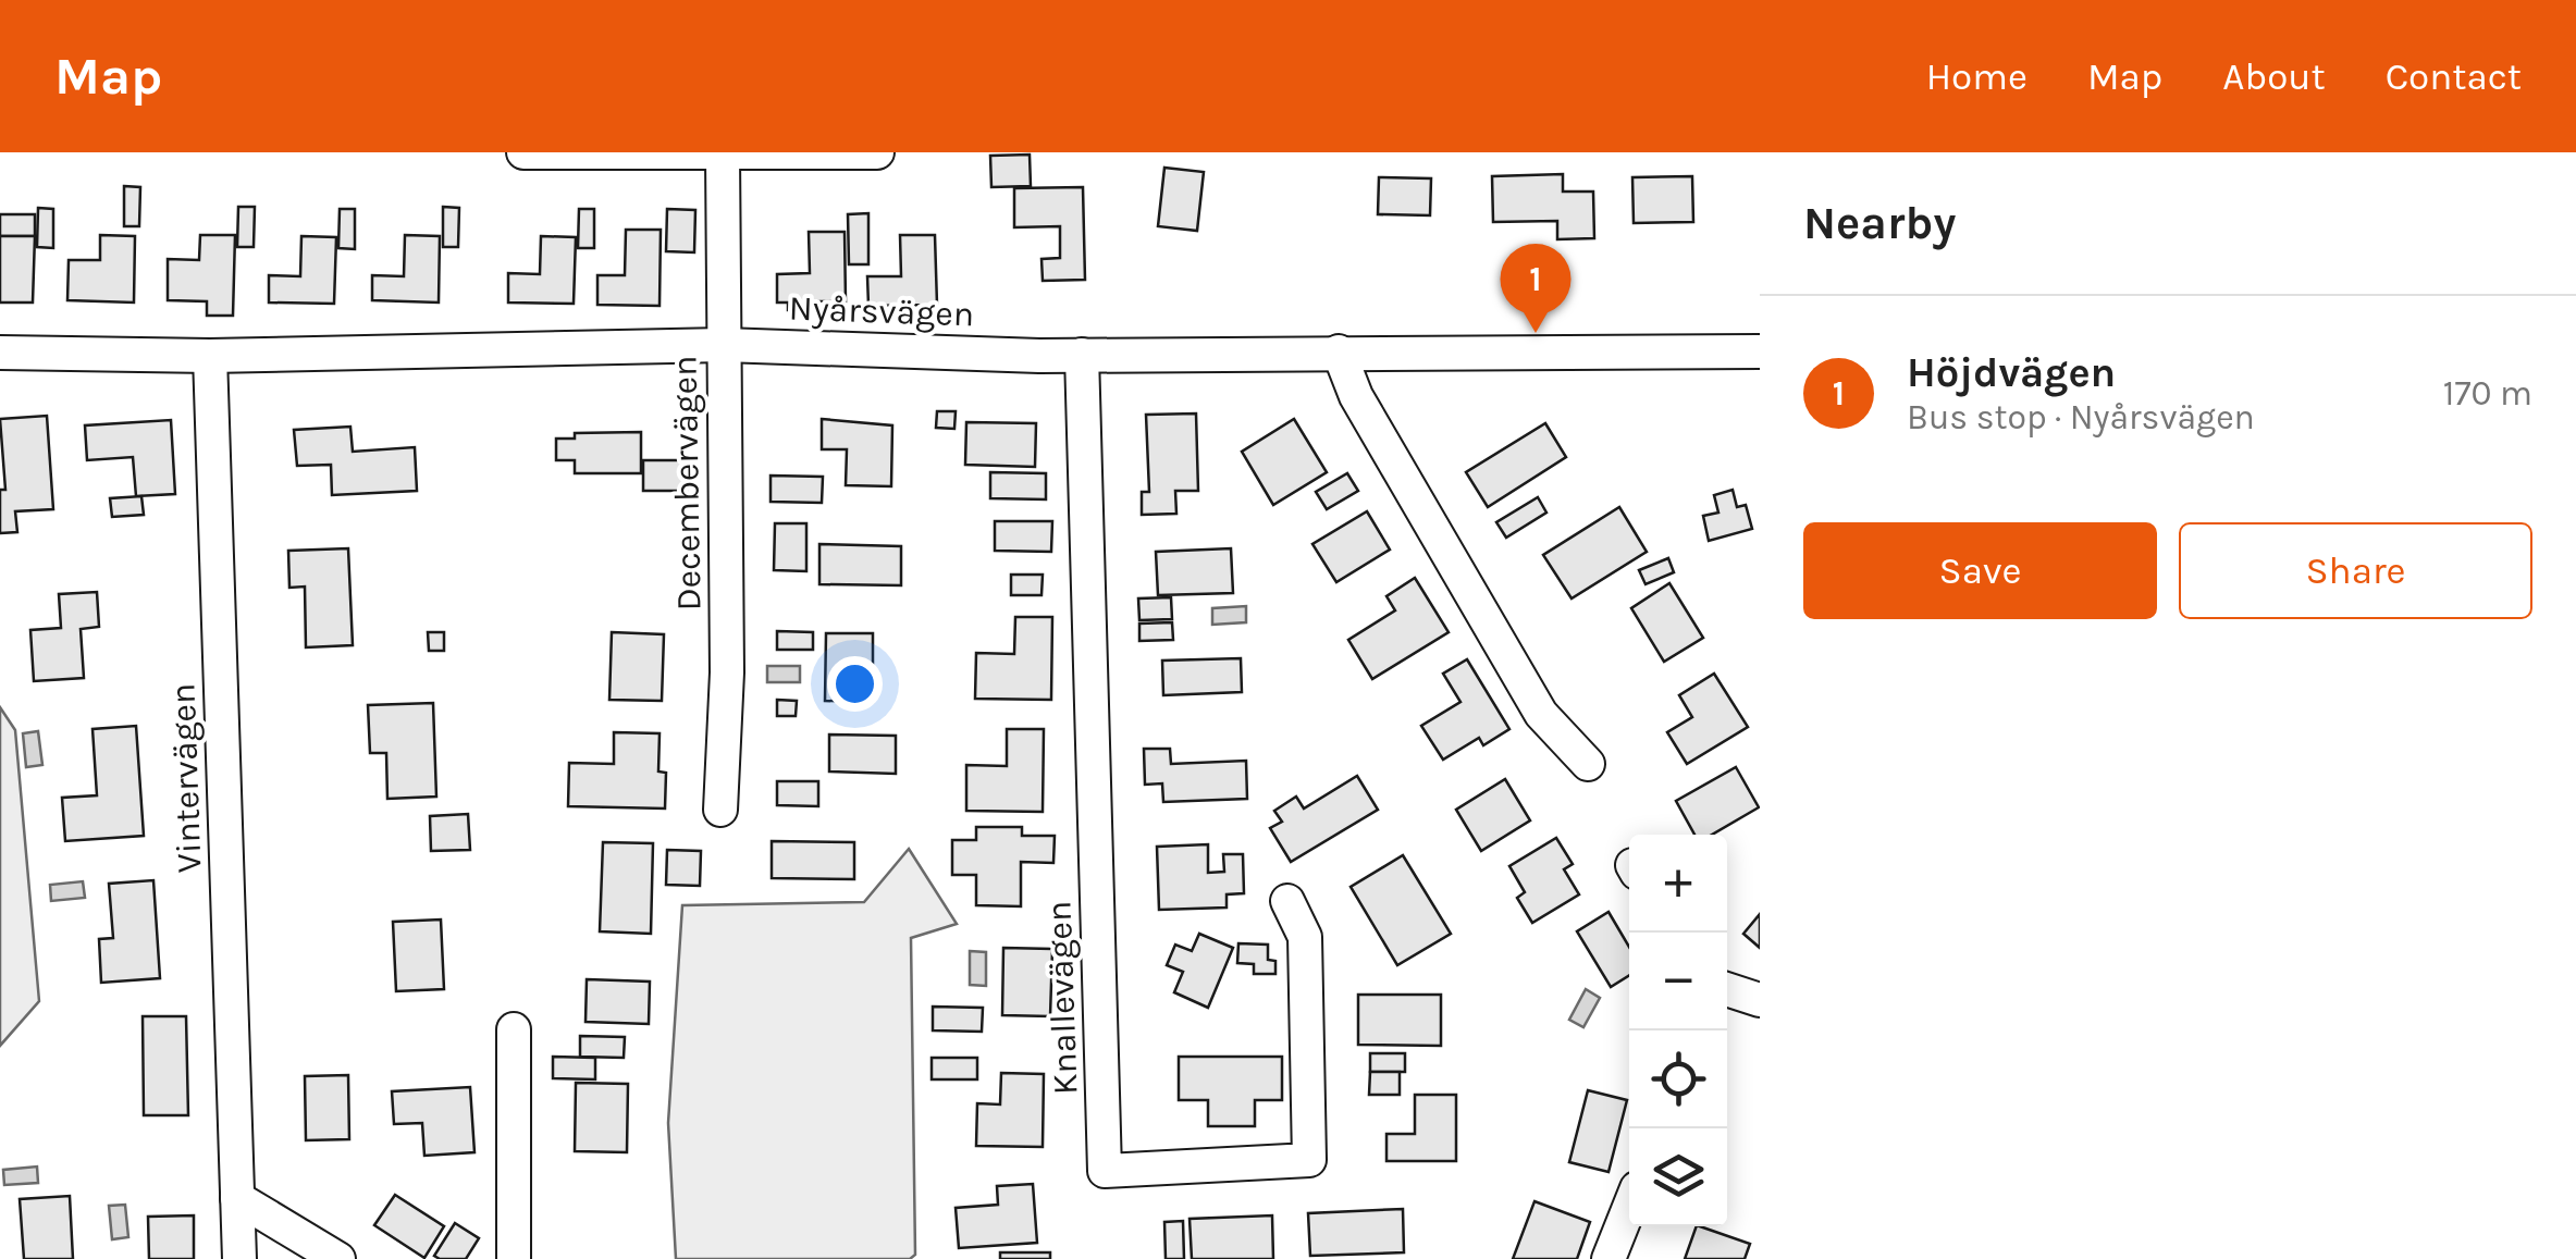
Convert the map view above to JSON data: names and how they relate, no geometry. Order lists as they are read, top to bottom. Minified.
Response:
{"streets":{"street":["Nyårsvägen","Decembervägen","Vintervägen","Knallevägen"]},"crossings":[["Nyårsvägen","Decembervägen"],["Nyårsvägen","Vintervägen"],["Nyårsvägen","Knallevägen"]],"page":{"header":"Map","nav":["Home","Map","About","Contact"],"heading":"Nearby","pins":"1","list":[{"mark":"1","name":"Höjdvägen","note":"Bus stop · Nyårsvägen","value":"170 m"}],"buttons":["Save","Share"],"map_buttons":["+","−"]}}
